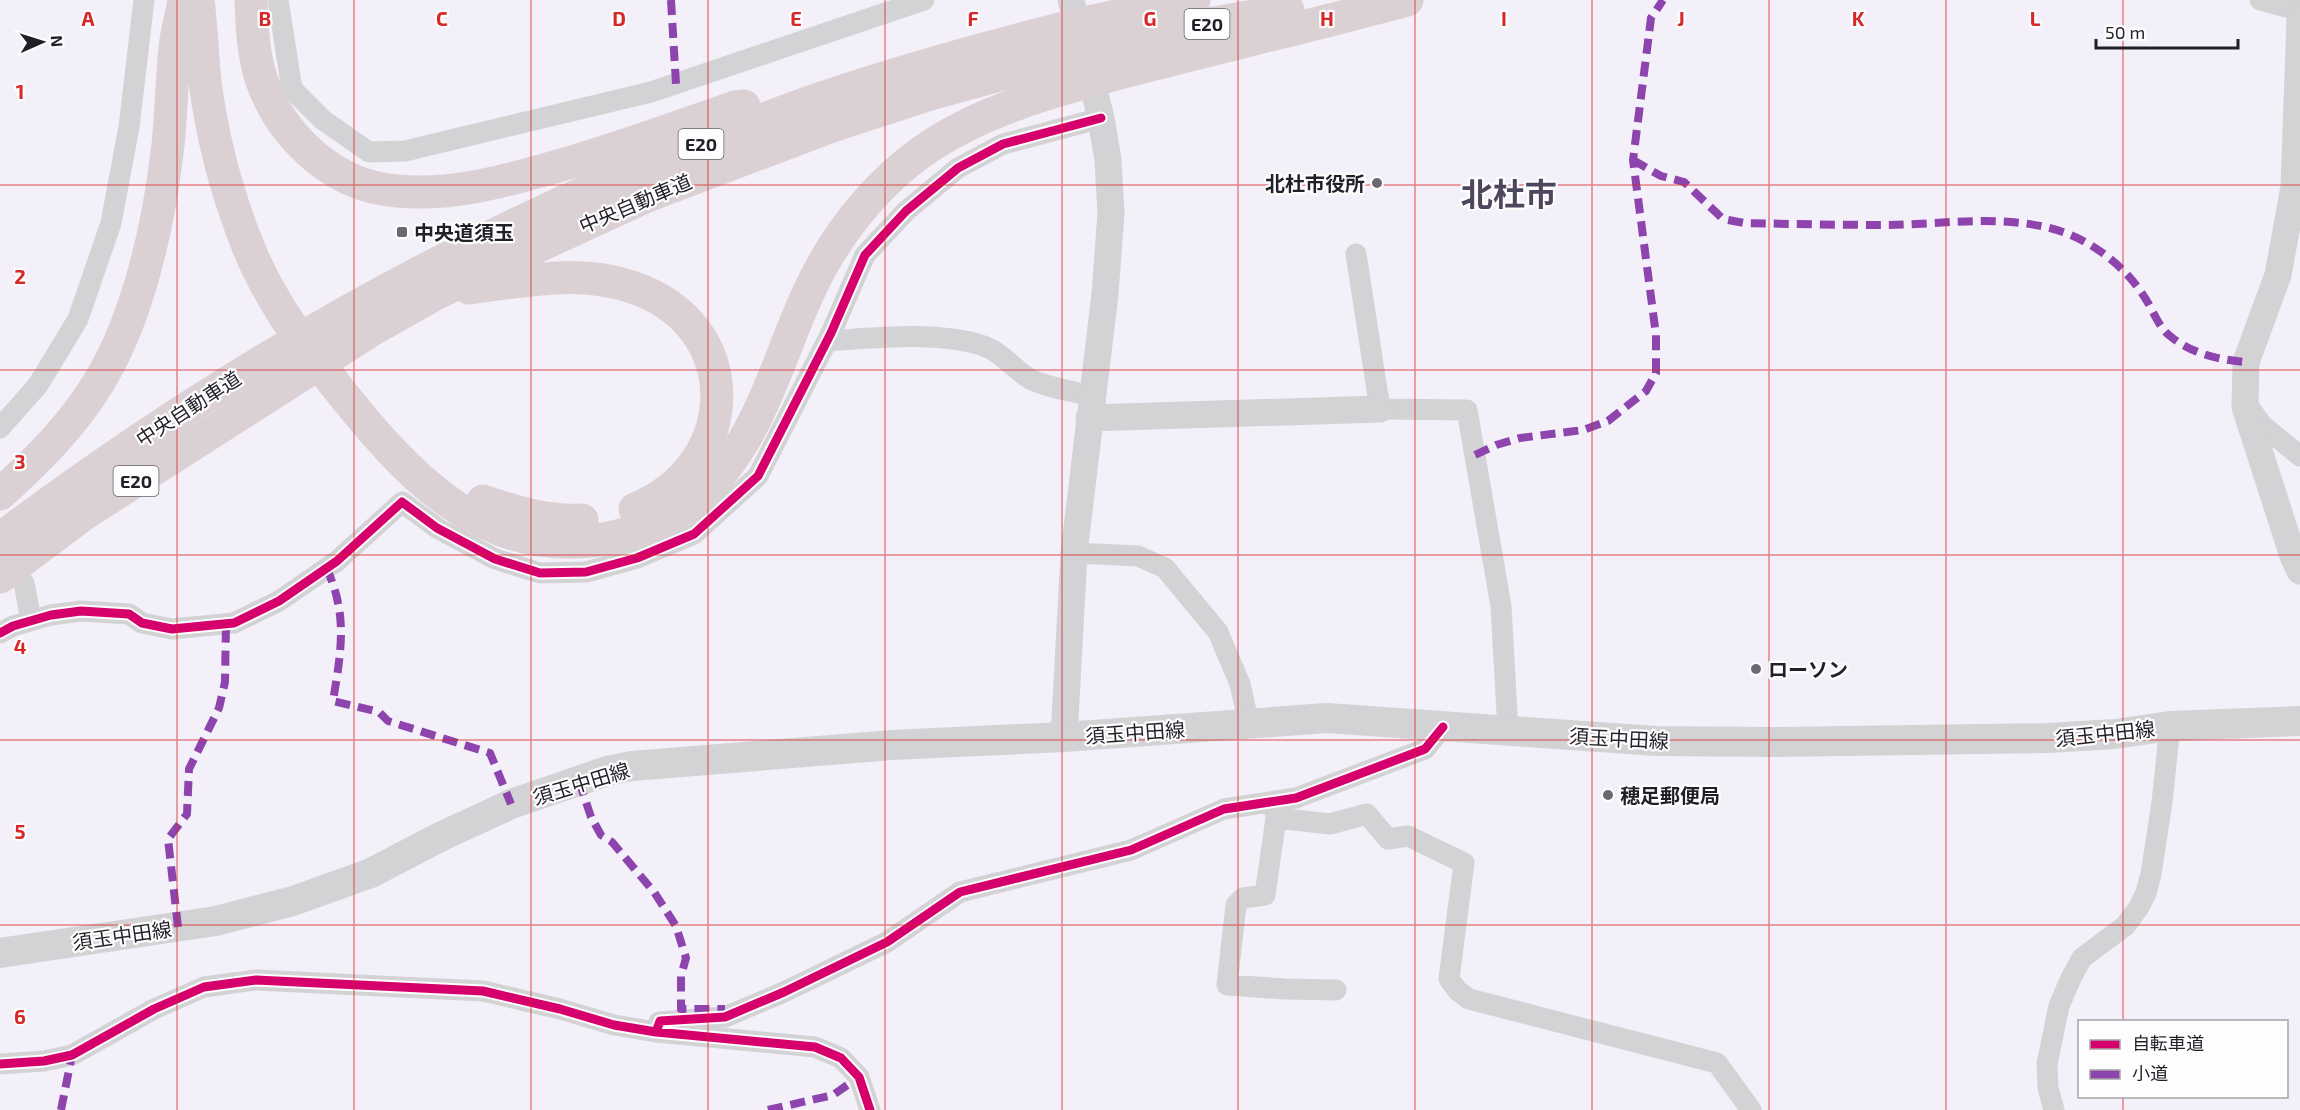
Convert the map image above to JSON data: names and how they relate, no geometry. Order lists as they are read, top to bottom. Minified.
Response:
{"streets":{"highway":["E20","中央自動車道"],"main road":["須玉中田線"]},"districts":["北杜市"],"places":{"other":["北杜市役所","ローソン","穂足郵便局"],"transit":["中央道須玉"]},"legend":["自転車道","小道"],"scale_bar":"50 m","north":"right","grid":{"columns":["A","B","C","D","E","F","G","H","I","J","K","L"],"rows":["1","2","3","4","5","6"]}}
